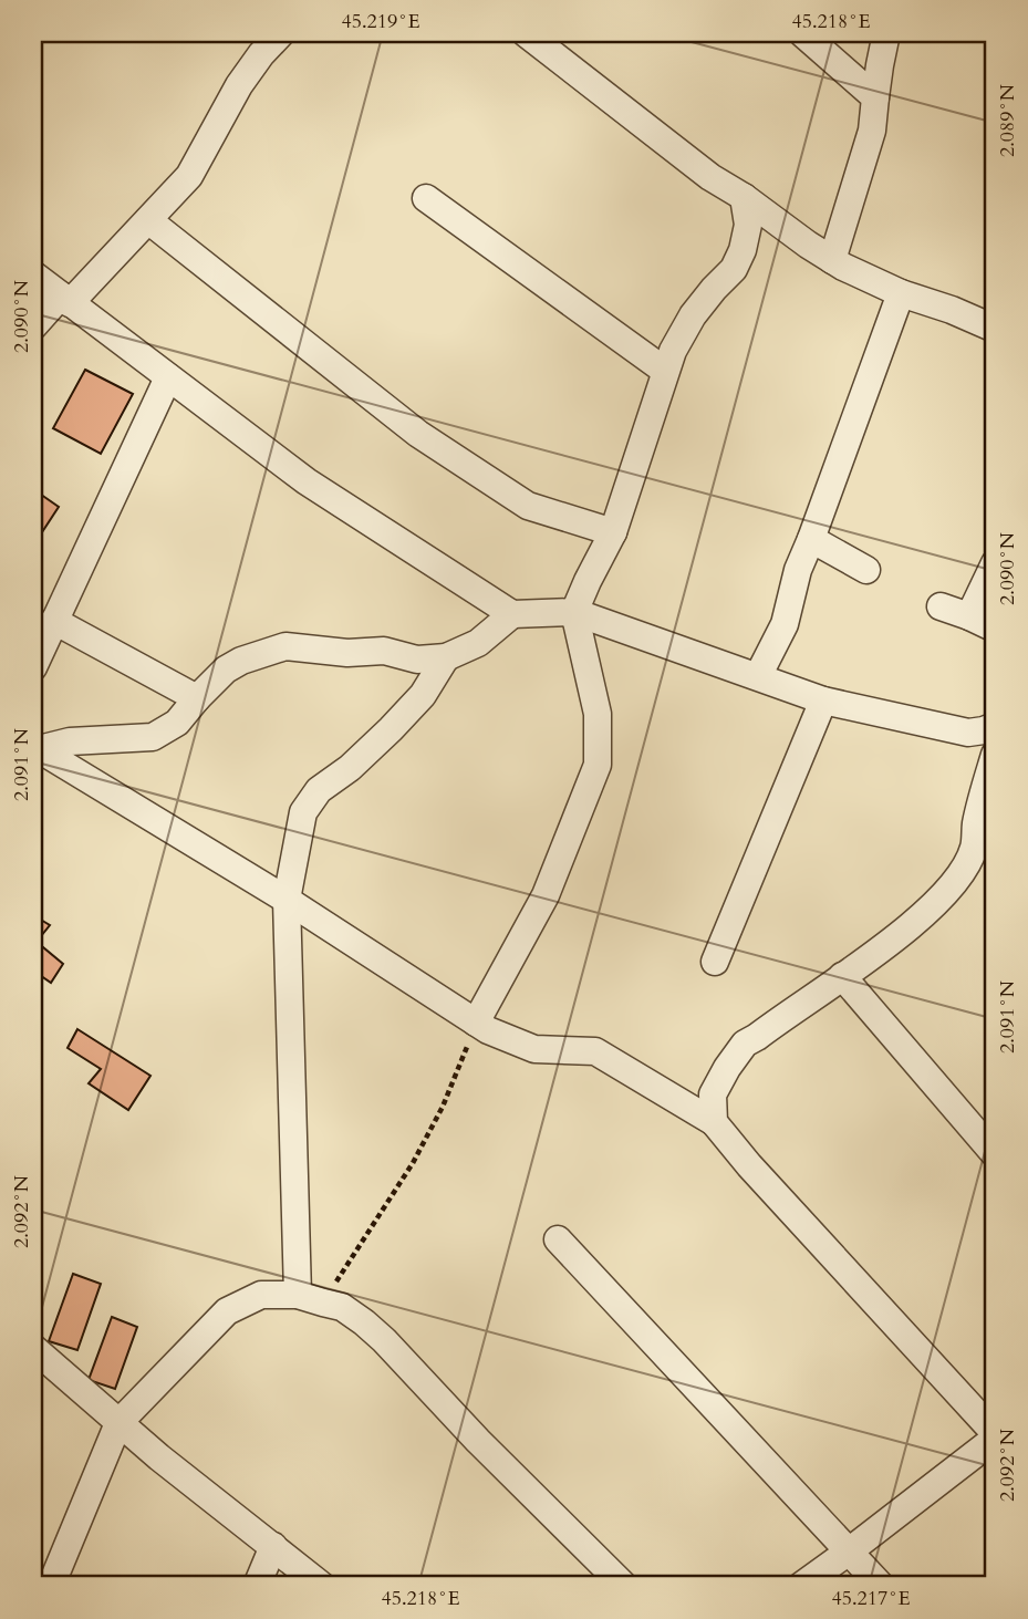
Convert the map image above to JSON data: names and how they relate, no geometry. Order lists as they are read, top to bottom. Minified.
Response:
{"coordinates":["45.219°E","45.218°E","2.089°N","2.090°N","2.091°N","2.092°N","45.217°E"]}
